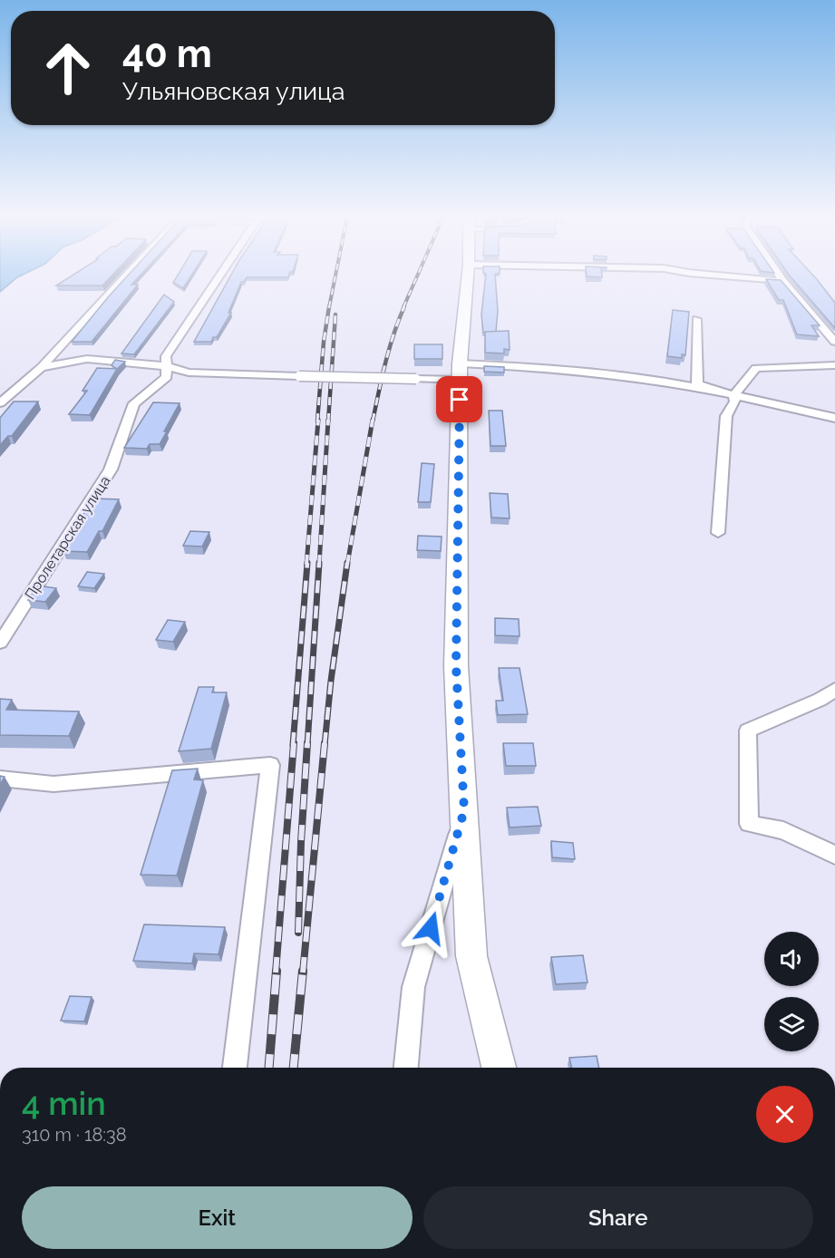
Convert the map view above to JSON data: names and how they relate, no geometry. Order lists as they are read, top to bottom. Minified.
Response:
{"streets":{"street":["Пролетарская улица"]},"page":{"turn":["40 m","Ульяновская улица"],"heading":["4 min","310 m · 18:38"],"buttons":["Exit","Share"]}}
